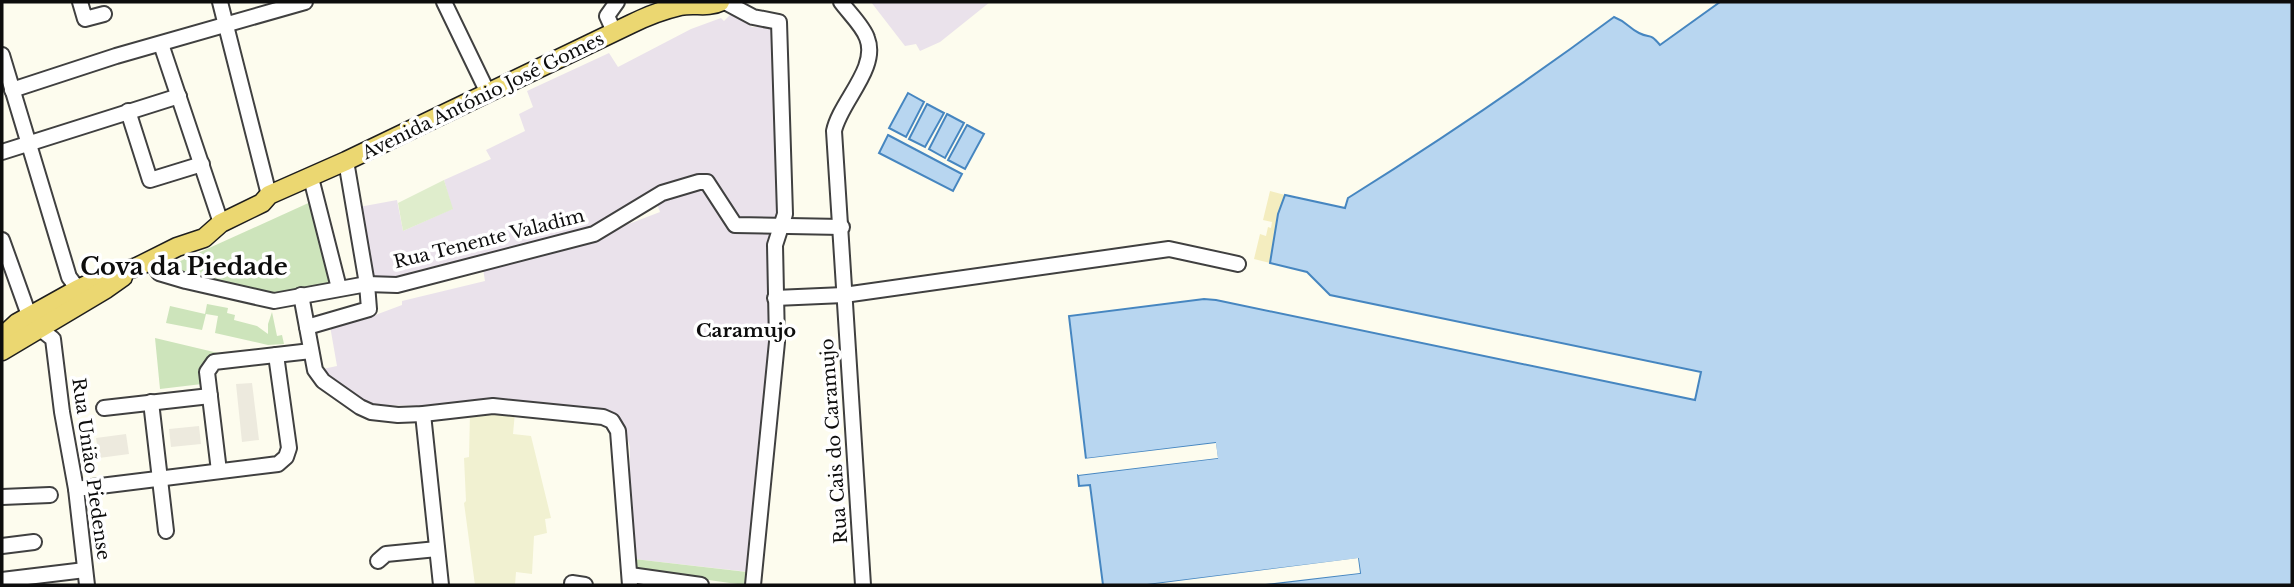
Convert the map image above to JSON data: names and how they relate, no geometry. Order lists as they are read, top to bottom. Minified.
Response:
{"streets":{"main road":["Avenida António José Gomes"],"street":["Rua Tenente Valadim","Rua Cais do Caramujo","Rua União Piedense"]},"crossings":[["Avenida António José Gomes","Rua Tenente Valadim"],["Avenida António José Gomes","Rua União Piedense"]],"districts":["Cova da Piedade","Caramujo"]}
